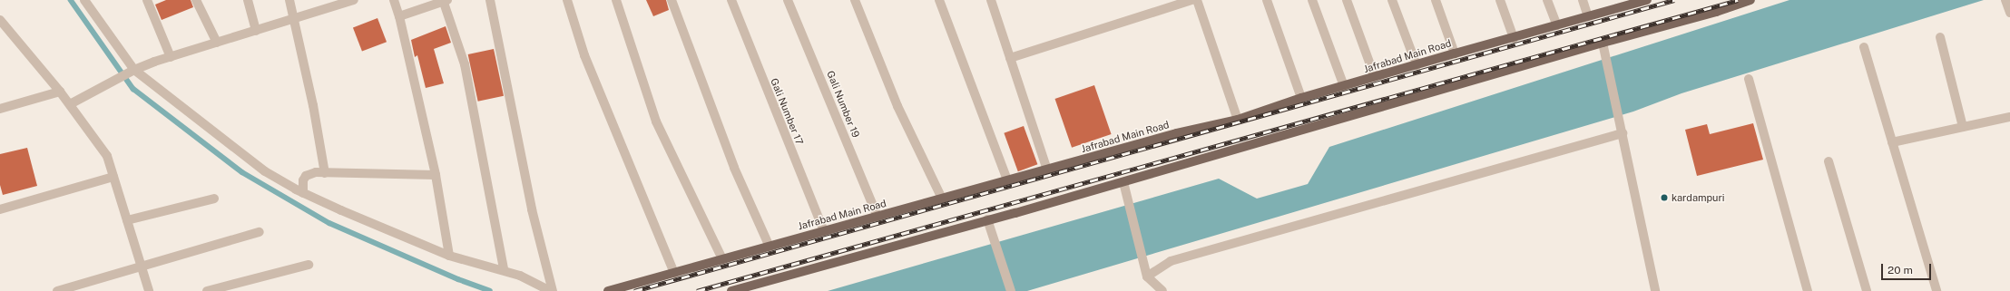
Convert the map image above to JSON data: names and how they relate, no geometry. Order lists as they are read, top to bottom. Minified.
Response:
{"streets":{"main road":["Jafrabad Main Road"],"street":["Gali Number 19","Gali Number 17"]},"crossings":[["Jafrabad Main Road","Gali Number 19"],["Jafrabad Main Road","Gali Number 17"]],"places":["kardampuri"],"scale_bar":"20 m"}
